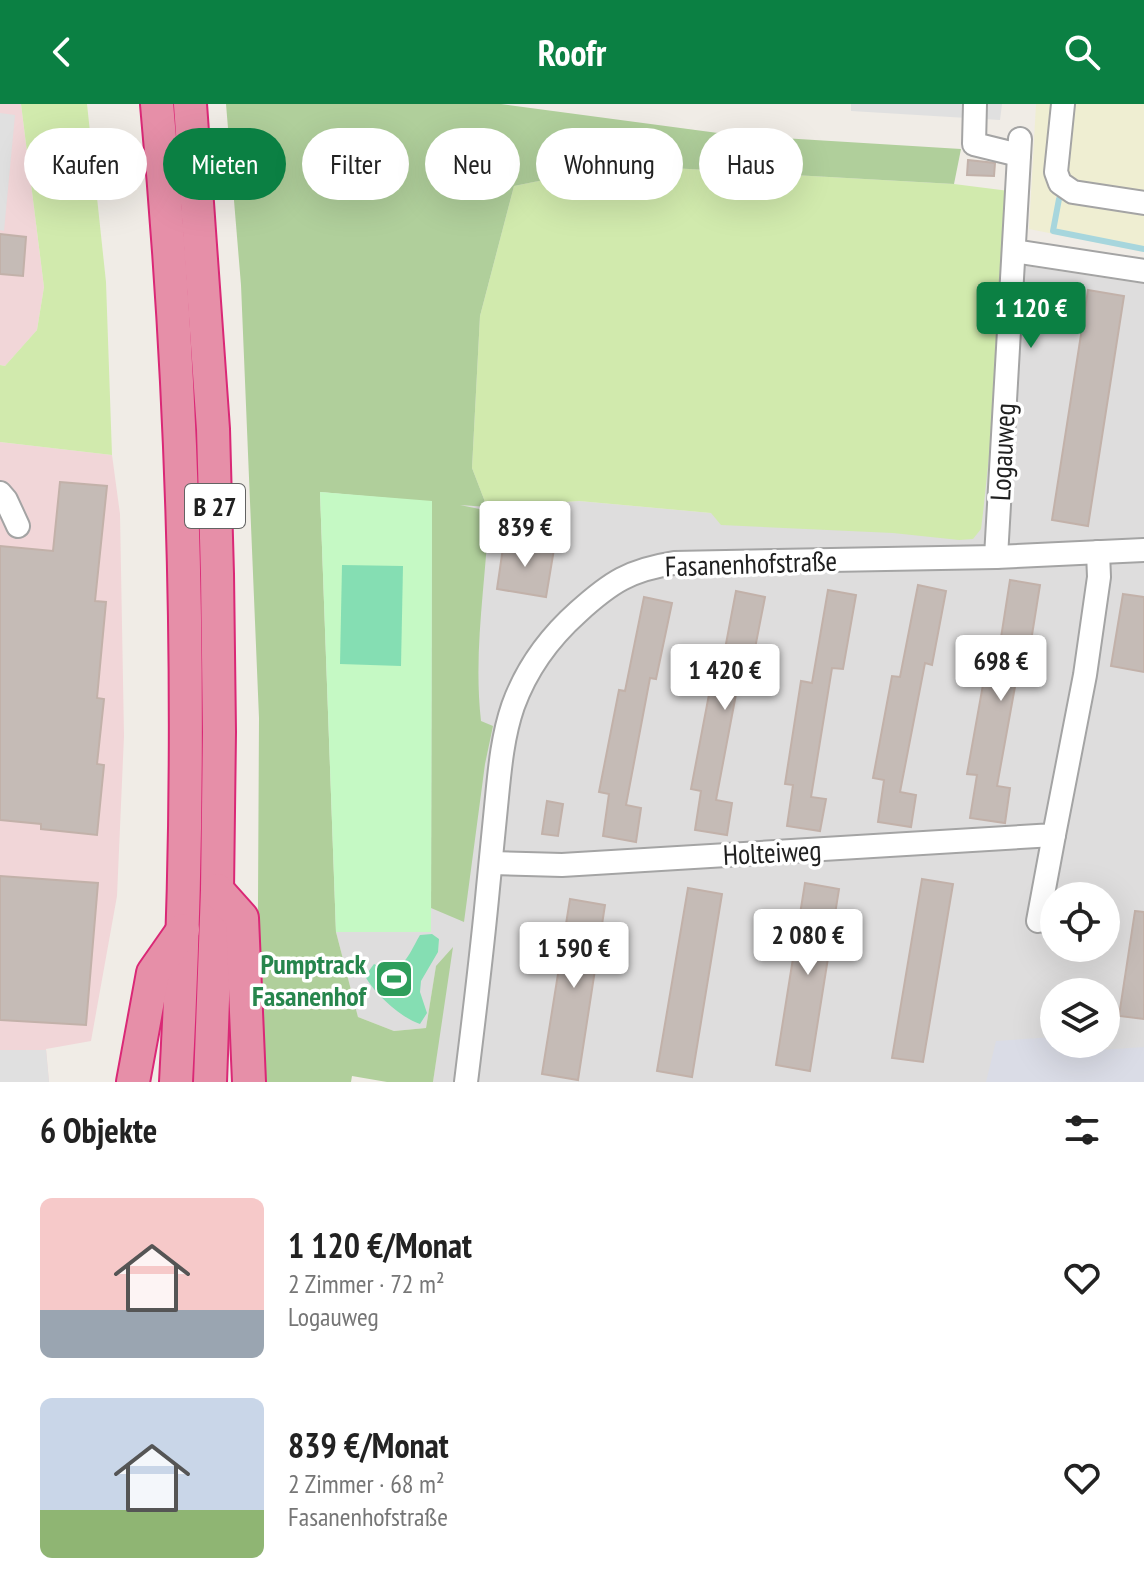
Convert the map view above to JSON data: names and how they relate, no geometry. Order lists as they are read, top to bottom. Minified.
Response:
{"streets":{"highway":["B 27"],"street":["Logauweg","Fasanenhofstraße","Holteiweg"]},"crossings":[["Logauweg","Fasanenhofstraße"],["Fasanenhofstraße","Holteiweg"]],"places":{"sports":["Pumptrack Fasanenhof"]},"page":{"header":"Roofr","chip":["Kaufen","Mieten","Filter","Neu","Wohnung","Haus"],"price":["1 120 €","839 €","698 €","1 420 €","2 080 €","1 590 €"],"heading":"6 Objekte","list":[{"name":"1 120 €/Monat","note":"2 Zimmer · 72 m² · Logauweg"},{"name":"839 €/Monat","note":"2 Zimmer · 68 m² · Fasanenhofstraße"}]}}
